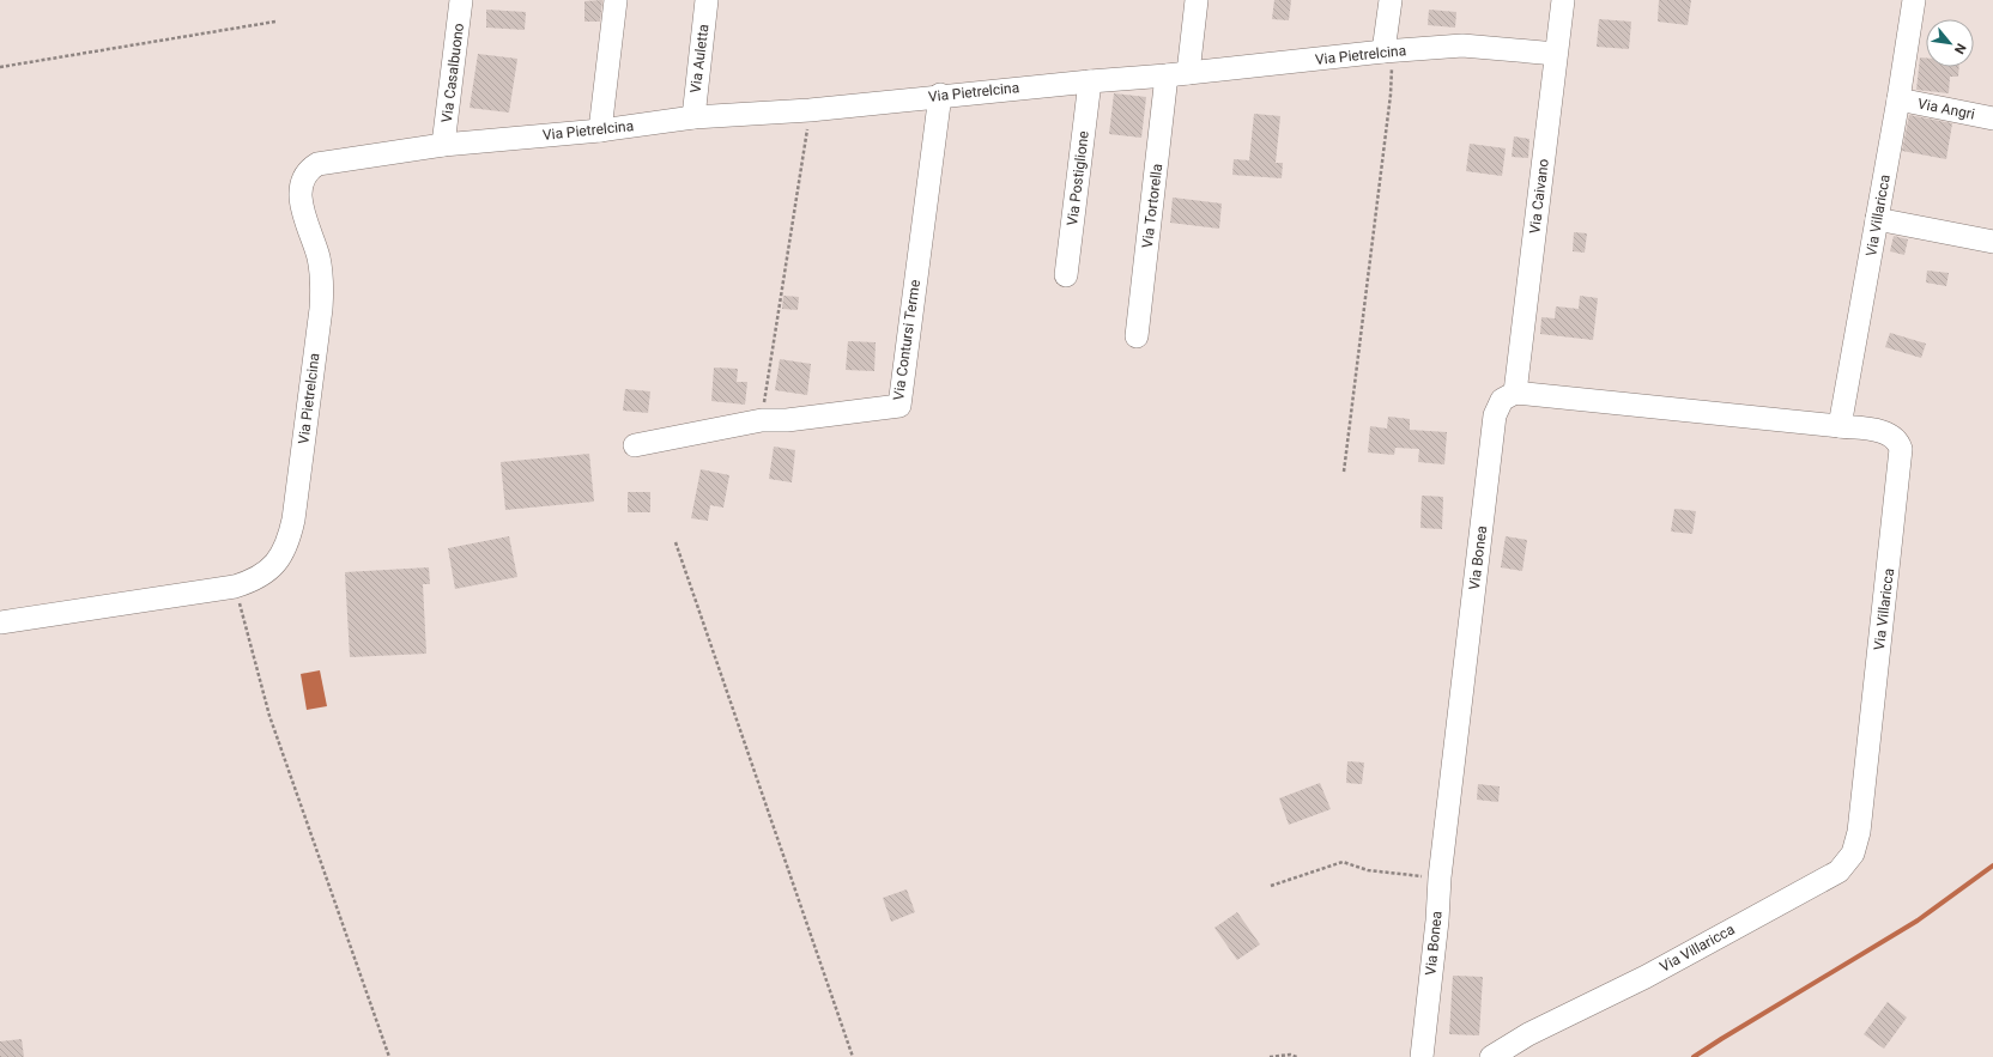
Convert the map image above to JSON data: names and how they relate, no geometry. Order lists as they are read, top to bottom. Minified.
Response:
{"streets":{"street":["Via Pietrelcina","Via Auletta","Via Casalbuono","Via Angri","Via Postiglione","Via Caivano","Via Tortorella","Via Villaricca","Via Contursi Terme","Via Bonea"]},"crossings":[["Via Pietrelcina","Via Auletta"],["Via Pietrelcina","Via Casalbuono"],["Via Pietrelcina","Via Postiglione"],["Via Pietrelcina","Via Caivano"],["Via Pietrelcina","Via Tortorella"],["Via Pietrelcina","Via Contursi Terme"],["Via Angri","Via Villaricca"],["Via Caivano","Via Bonea"]],"north":"bottom right"}
